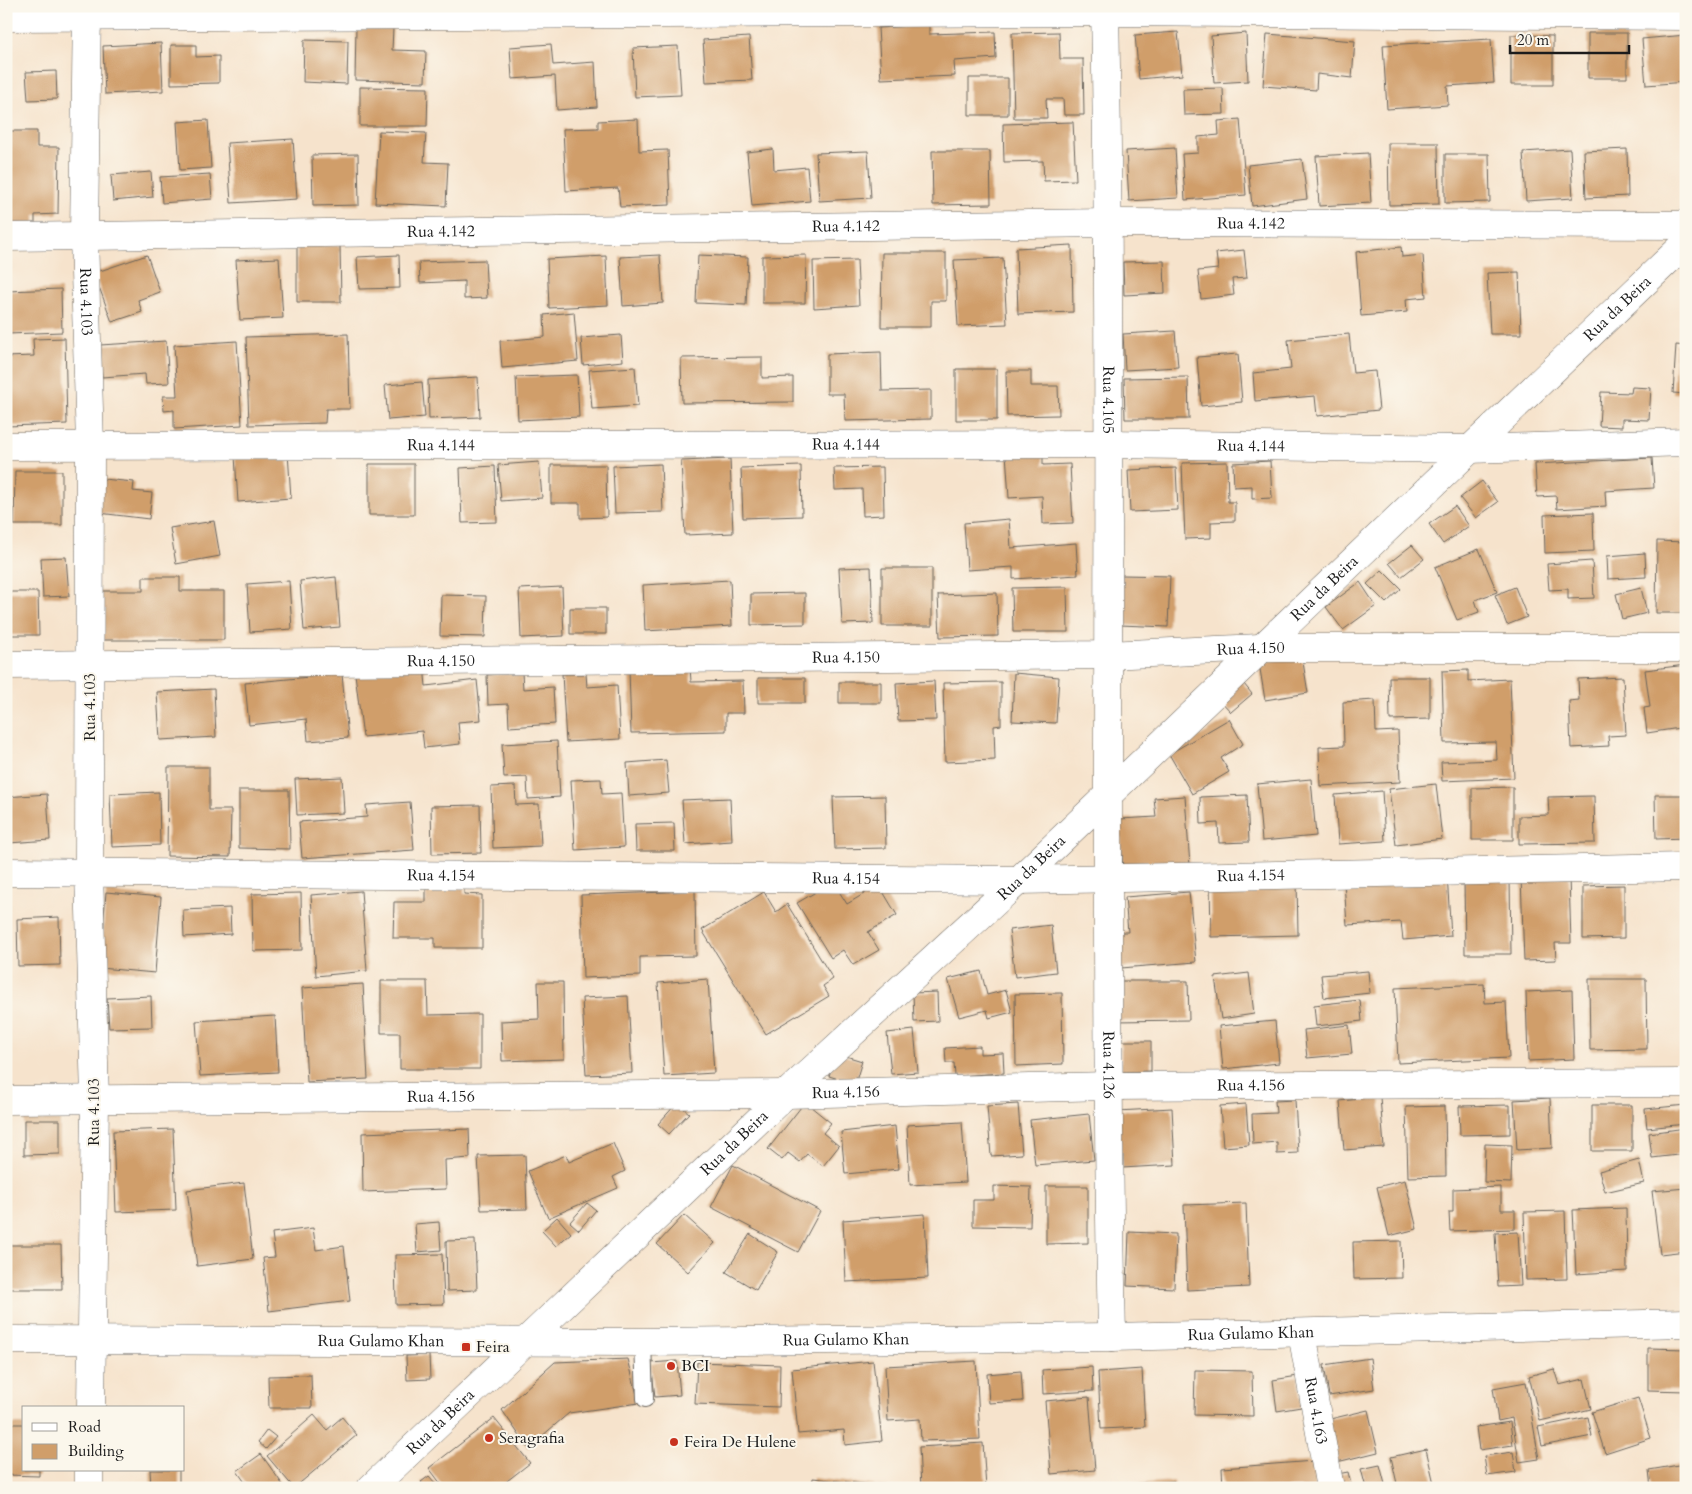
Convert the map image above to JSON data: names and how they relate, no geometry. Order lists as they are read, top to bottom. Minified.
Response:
{"streets":{"street":["Rua 4.142","Rua 4.103","Rua da Beira","Rua 4.105","Rua 4.144","Rua 4.150","Rua 4.154","Rua 4.126","Rua 4.156","Rua Gulamo Khan","Rua 4.163"]},"crossings":[["Rua 4.142","Rua 4.103"],["Rua 4.142","Rua 4.105"],["Rua 4.103","Rua 4.144"],["Rua 4.103","Rua 4.150"],["Rua 4.103","Rua 4.154"],["Rua 4.103","Rua 4.156"],["Rua 4.103","Rua Gulamo Khan"],["Rua da Beira","Rua 4.105"],["Rua da Beira","Rua 4.144"],["Rua da Beira","Rua 4.150"],["Rua da Beira","Rua 4.154"],["Rua da Beira","Rua 4.126"],["Rua da Beira","Rua 4.156"],["Rua da Beira","Rua Gulamo Khan"],["Rua 4.105","Rua 4.144"],["Rua 4.105","Rua 4.150"],["Rua 4.105","Rua 4.126"],["Rua 4.154","Rua 4.126"],["Rua 4.126","Rua 4.156"],["Rua 4.126","Rua Gulamo Khan"],["Rua Gulamo Khan","Rua 4.163"]],"places":{"transit":["Feira"],"other":["BCI","Seragrafia","Feira De Hulene"]},"legend":["Road","Building"],"scale_bar":"20 m"}
